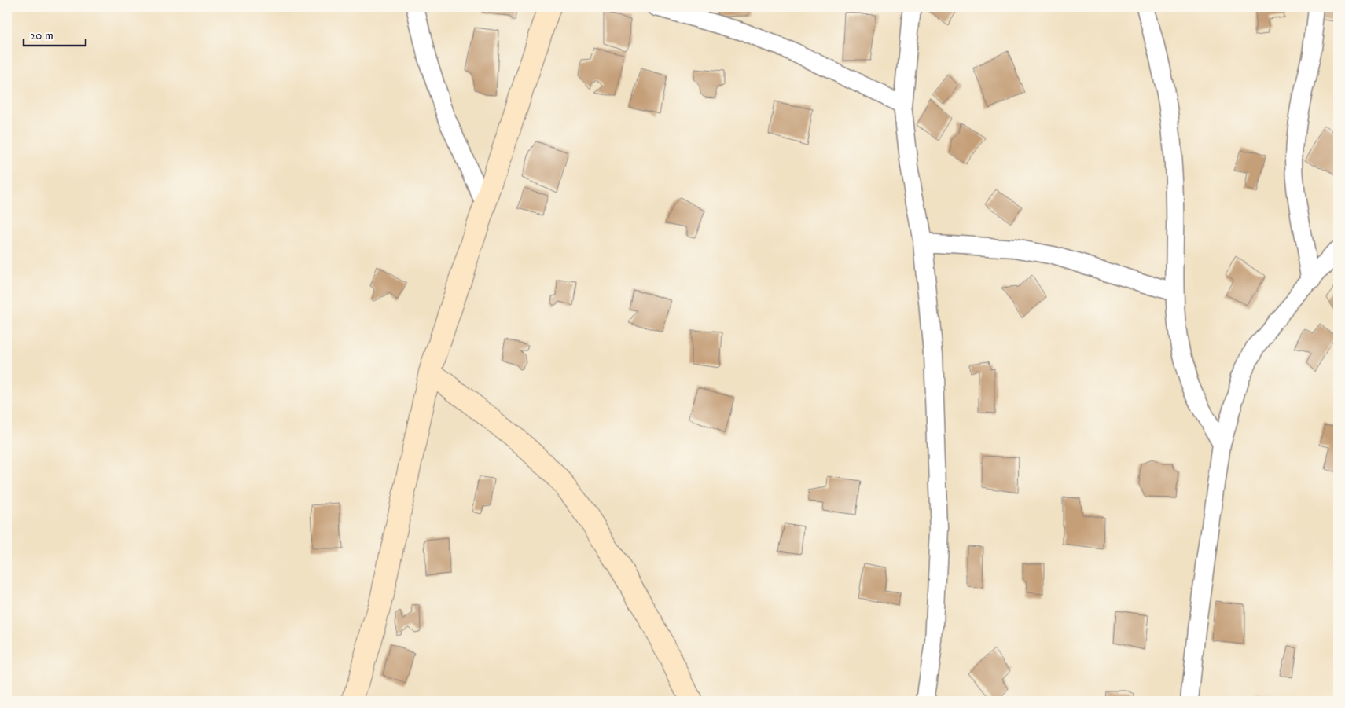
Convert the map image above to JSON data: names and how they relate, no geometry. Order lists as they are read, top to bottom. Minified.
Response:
{"scale_bar":"20 m"}
